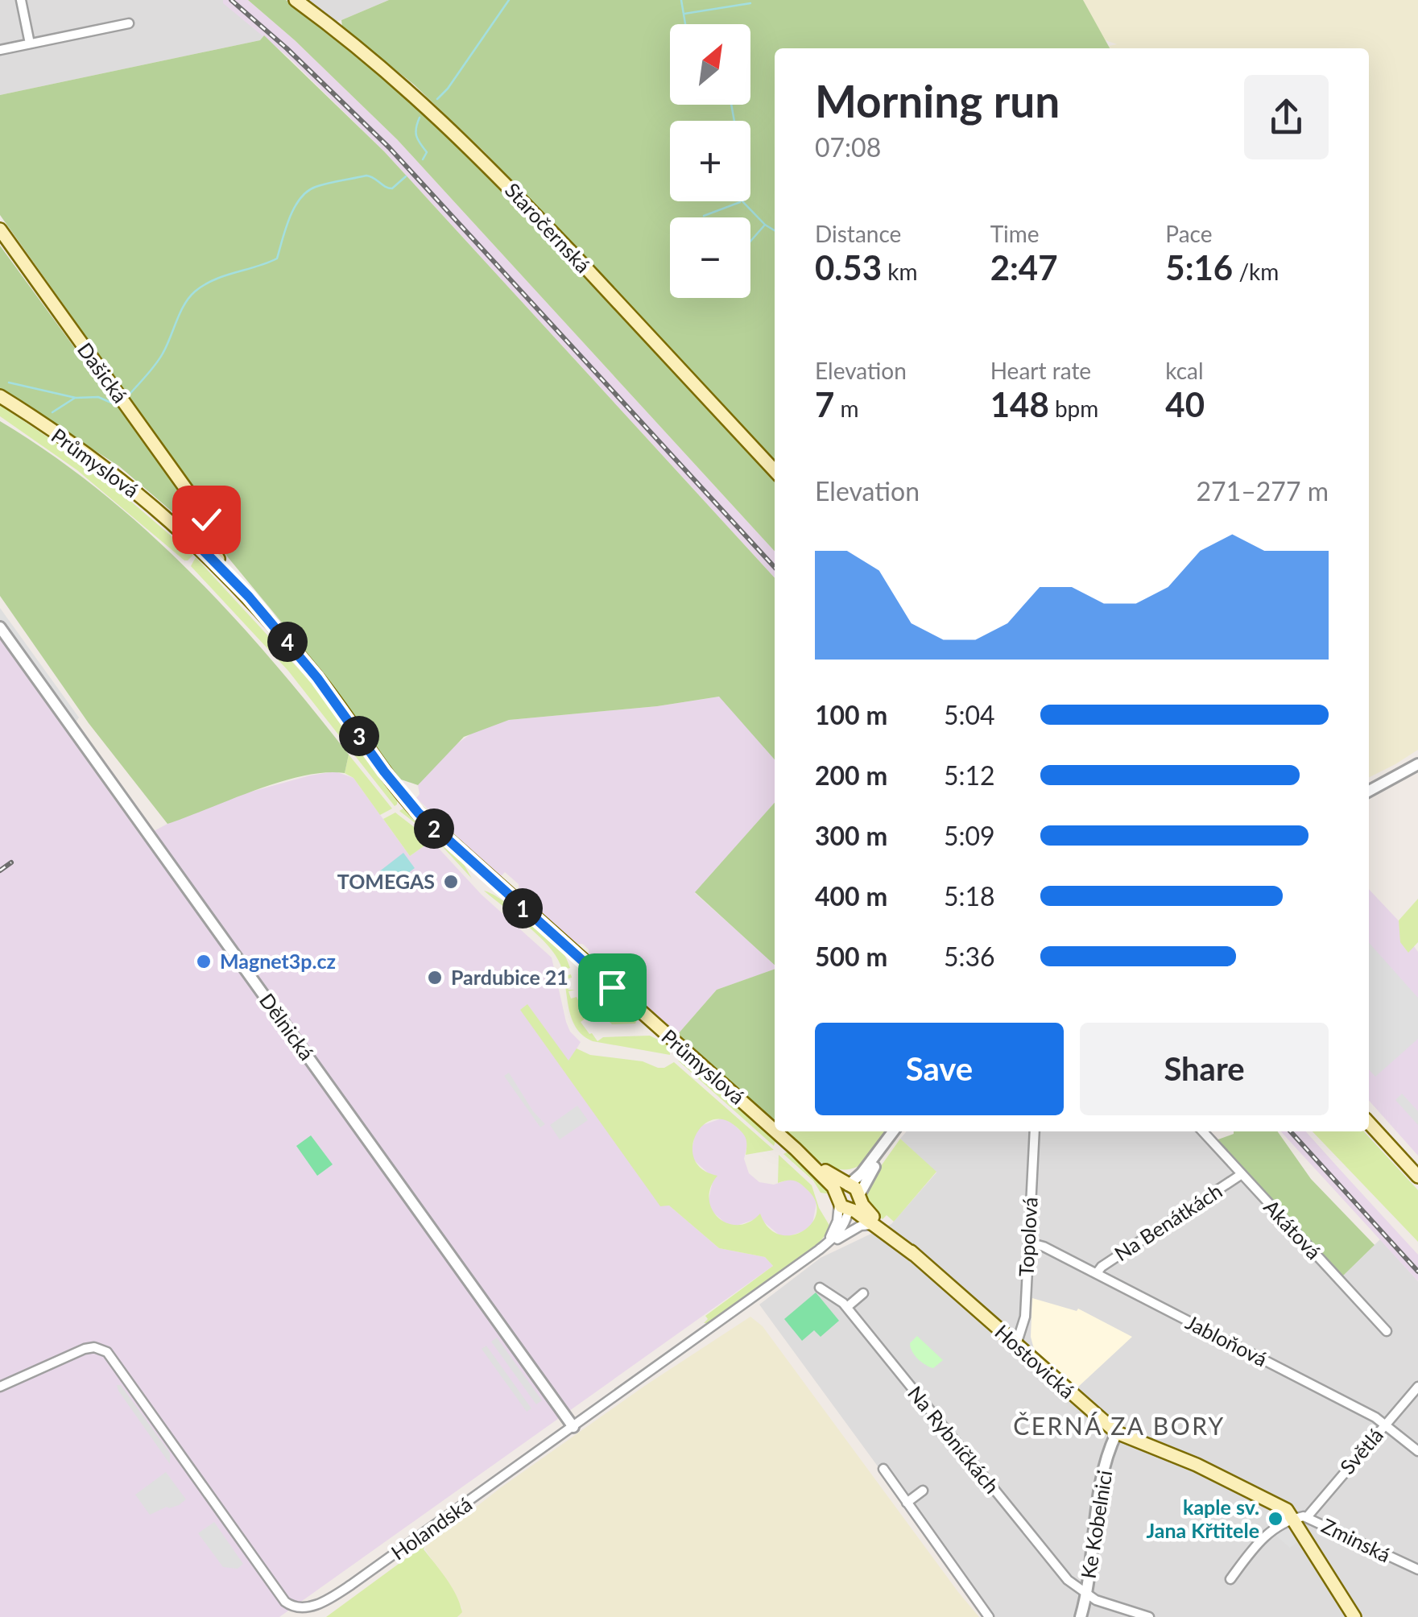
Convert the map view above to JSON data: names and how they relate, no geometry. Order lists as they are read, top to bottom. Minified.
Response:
{"streets":{"main road":["Staročernská","Dašická","Průmyslová","Hostovická"],"street":["Dělnická","Na Benátkách","Akátová","Topolová","Jabloňová","Na Rybníčkách","Světlá","Ke Kobelnici","Holandská","Zminská"]},"crossings":[["Dašická","Průmyslová"],["Průmyslová","Hostovická"],["Průmyslová","Holandská"],["Dělnická","Holandská"],["Na Benátkách","Akátová"],["Na Benátkách","Jabloňová"],["Topolová","Jabloňová"],["Topolová","Hostovická"],["Jabloňová","Světlá"],["Hostovická","Světlá"],["Hostovická","Ke Kobelnici"],["Hostovická","Holandská"],["Hostovická","Zminská"],["Na Rybníčkách","Ke Kobelnici"],["Světlá","Zminská"]],"districts":["ČERNÁ ZA BORY"],"places":["TOMEGAS","Magnet3p.cz","Pardubice 21","kaple sv. Jana Křtitele"],"north":"top right","page":{"map_buttons":["+","−"],"heading":["Morning run","07:08"],"stats":[["Distance","0.53 km"],["Time","2:47"],["Pace","5:16 /km"],["Elevation","7 m"],["Heart rate","148 bpm"],["kcal","40"]],"chart":["Elevation","271–277 m"],"pins":["4","3","2","1"],"list":[{"name":"100 m","note":"5:04"},{"name":"200 m","note":"5:12"},{"name":"300 m","note":"5:09"},{"name":"400 m","note":"5:18"},{"name":"500 m","note":"5:36"}],"buttons":["Save","Share"]}}
